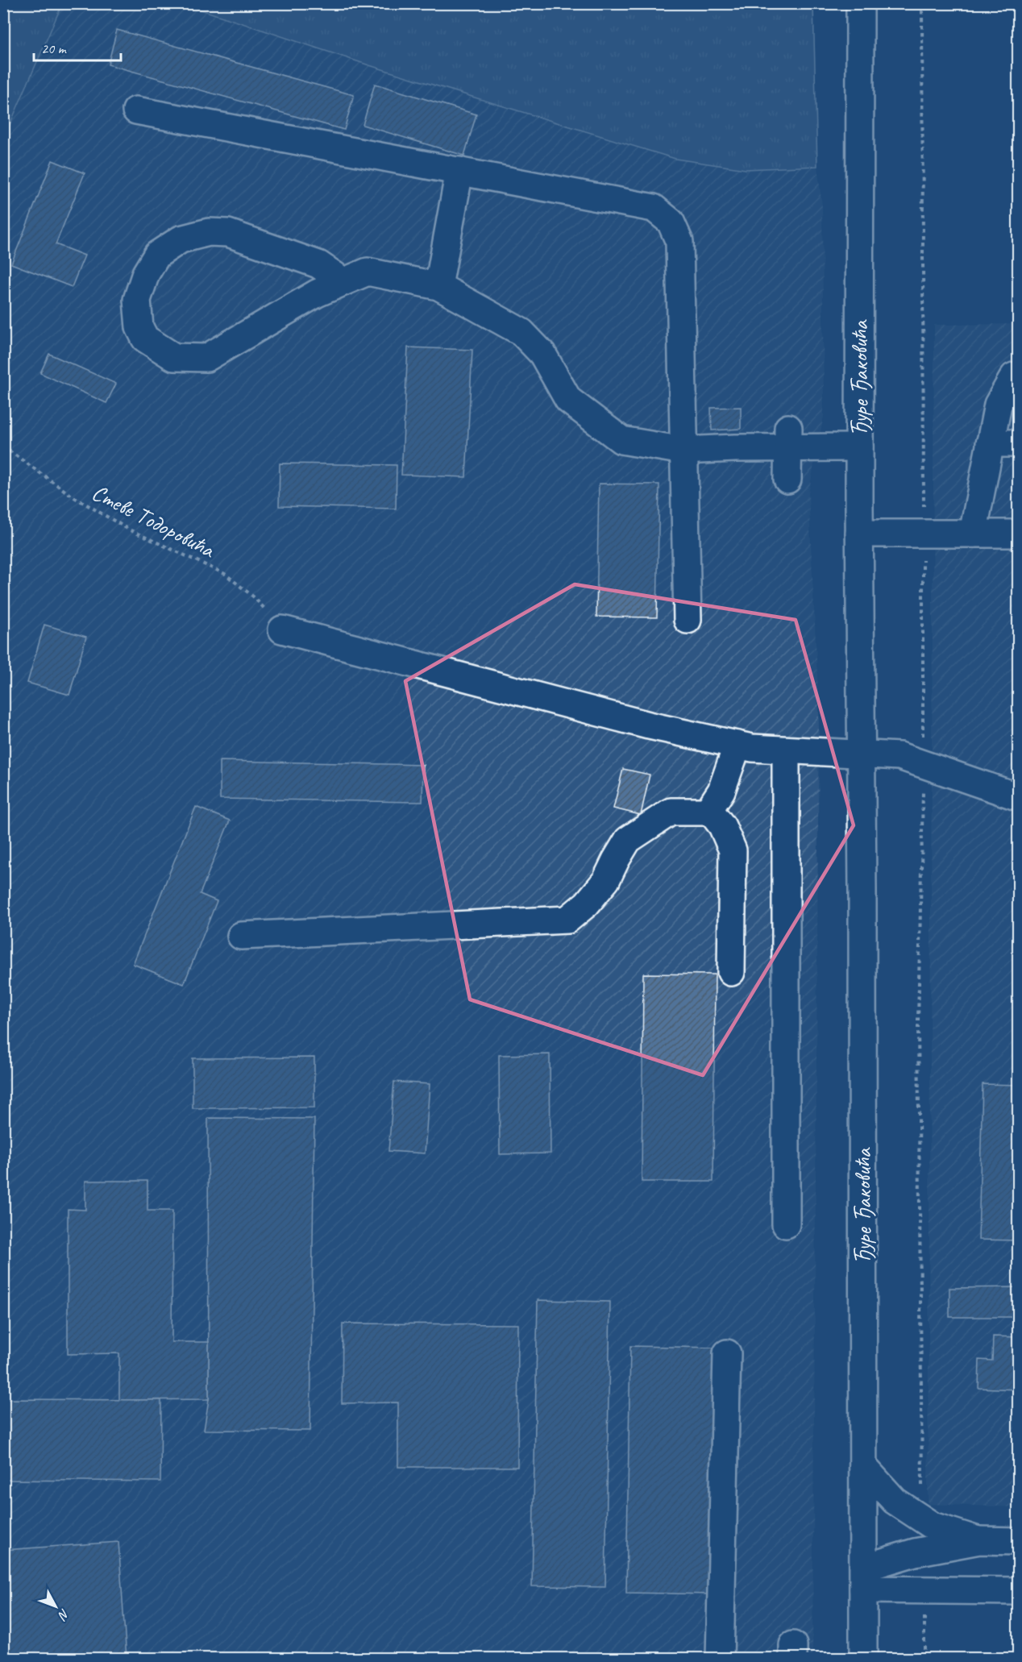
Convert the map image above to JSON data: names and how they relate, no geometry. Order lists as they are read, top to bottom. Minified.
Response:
{"streets":{"street":["Ђуре Ђаковића"],"path":["Стеве Тодоровића"]},"scale_bar":"20 m","north":"bottom right"}
